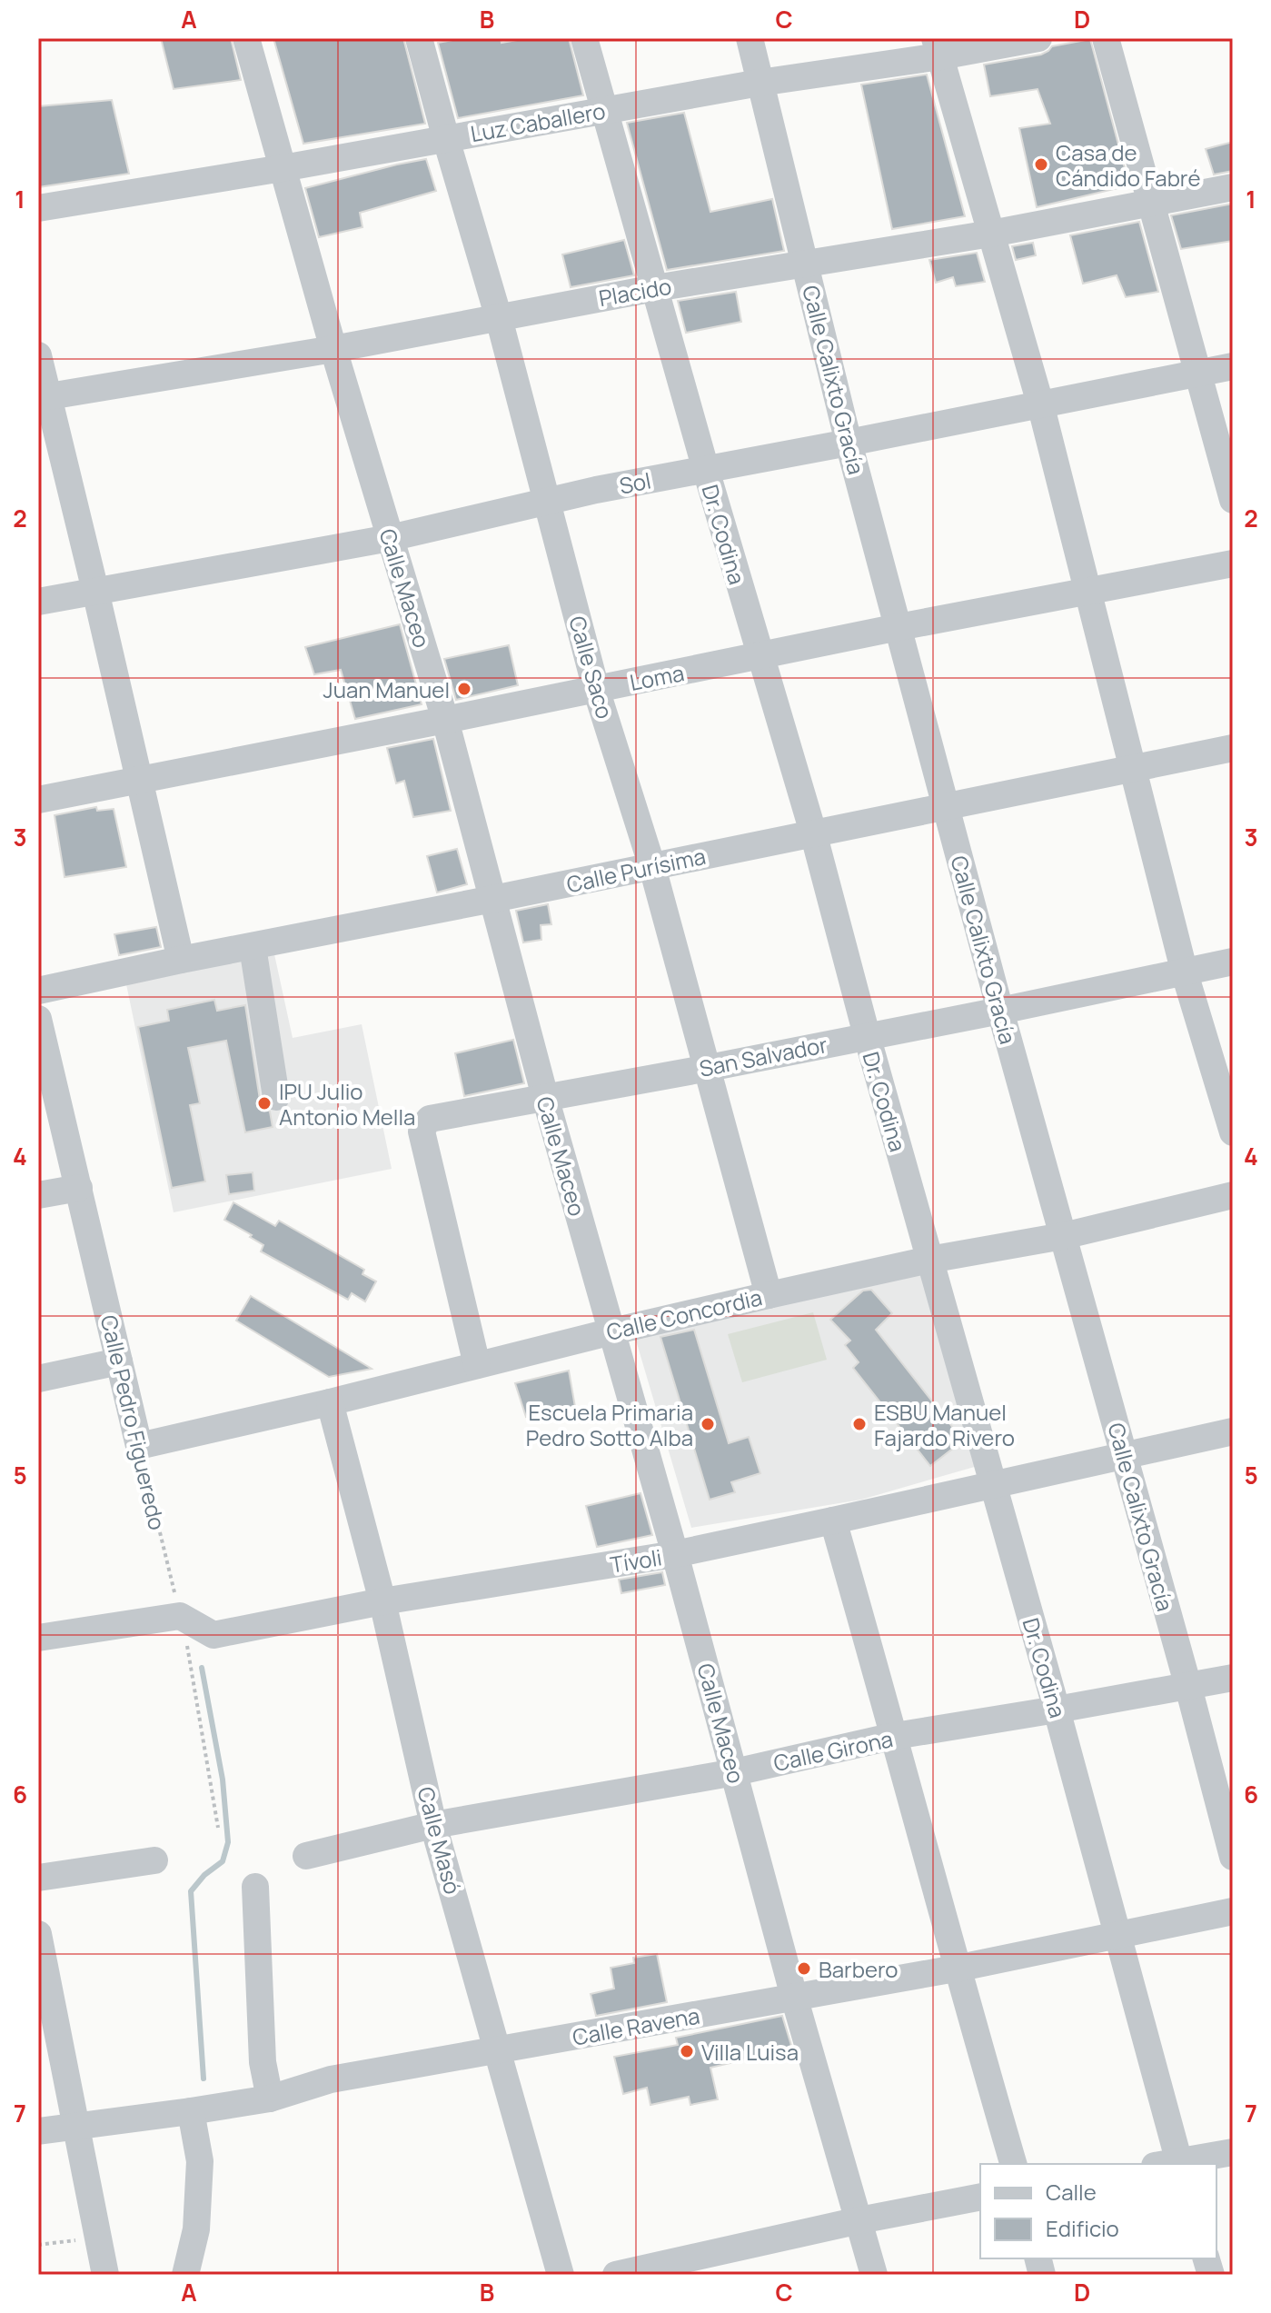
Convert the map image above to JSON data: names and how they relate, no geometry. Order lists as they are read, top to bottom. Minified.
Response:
{"streets":{"street":["Luz Caballero","Placido","Calle Calixto Gracía","Sol","Dr. Codina","Calle Maceo","Calle Saco","Loma","Calle Purísima","San Salvador","Calle Concordia","Calle Pedro Figueredo","Tívoli","Calle Girona","Calle Masó","Calle Ravena"]},"crossings":[["Luz Caballero","Calle Calixto Gracía"],["Luz Caballero","Dr. Codina"],["Luz Caballero","Calle Maceo"],["Luz Caballero","Calle Saco"],["Placido","Calle Calixto Gracía"],["Placido","Dr. Codina"],["Placido","Calle Maceo"],["Placido","Calle Saco"],["Calle Calixto Gracía","Sol"],["Calle Calixto Gracía","Loma"],["Calle Calixto Gracía","Calle Purísima"],["Calle Calixto Gracía","San Salvador"],["Calle Calixto Gracía","Calle Concordia"],["Calle Calixto Gracía","Tívoli"],["Calle Calixto Gracía","Calle Girona"],["Sol","Dr. Codina"],["Sol","Calle Maceo"],["Sol","Calle Saco"],["Dr. Codina","Loma"],["Dr. Codina","Calle Purísima"],["Dr. Codina","San Salvador"],["Dr. Codina","Calle Concordia"],["Dr. Codina","Tívoli"],["Dr. Codina","Calle Girona"],["Dr. Codina","Calle Ravena"],["Calle Maceo","Loma"],["Calle Maceo","Calle Purísima"],["Calle Maceo","San Salvador"],["Calle Maceo","Calle Concordia"],["Calle Maceo","Tívoli"],["Calle Maceo","Calle Girona"],["Calle Maceo","Calle Ravena"],["Calle Saco","Loma"],["Calle Saco","Calle Purísima"],["Calle Saco","San Salvador"],["Calle Saco","Calle Concordia"],["San Salvador","Calle Concordia"],["Calle Concordia","Calle Pedro Figueredo"],["Calle Concordia","Calle Masó"],["Calle Pedro Figueredo","Tívoli"],["Tívoli","Calle Masó"],["Calle Girona","Calle Masó"],["Calle Masó","Calle Ravena"]],"places":["Casa de Cándido Fabré","Juan Manuel","IPU Julio Antonio Mella","Escuela Primaria Pedro Sotto Alba","ESBU Manuel Fajardo Rivero","Barbero","Villa Luisa"],"legend":["Calle","Edificio"],"grid":{"columns":["A","B","C","D"],"rows":["1","2","3","4","5","6","7"]}}
